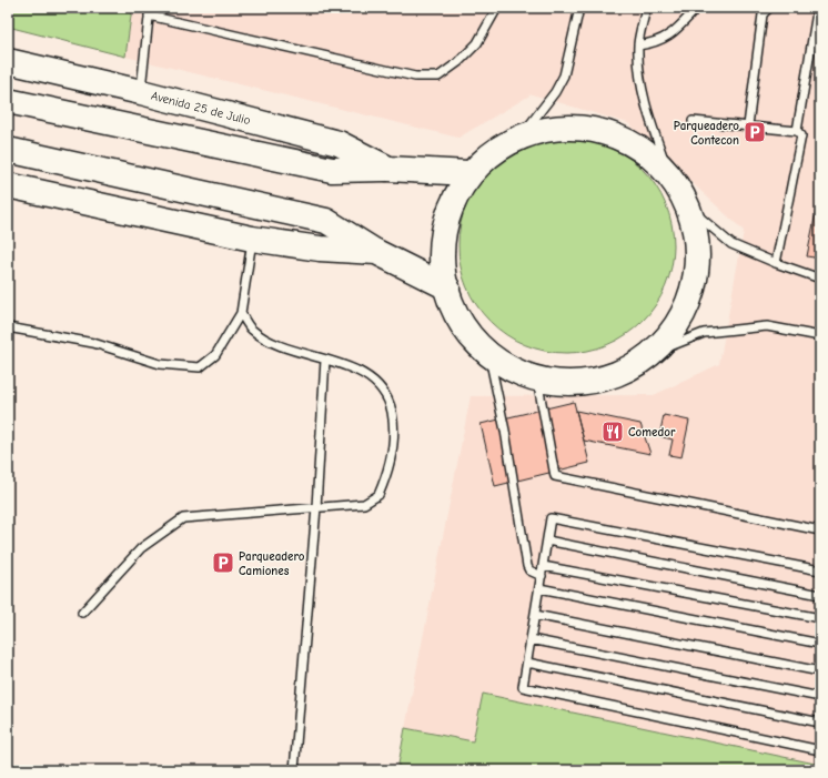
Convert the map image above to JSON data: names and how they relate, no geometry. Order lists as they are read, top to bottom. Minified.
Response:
{"streets":{"main road":["Avenida 25 de Julio"]},"places":{"parking":["Parqueadero Contecon","Parqueadero Camiones"],"restaurant":["Comedor"]}}
